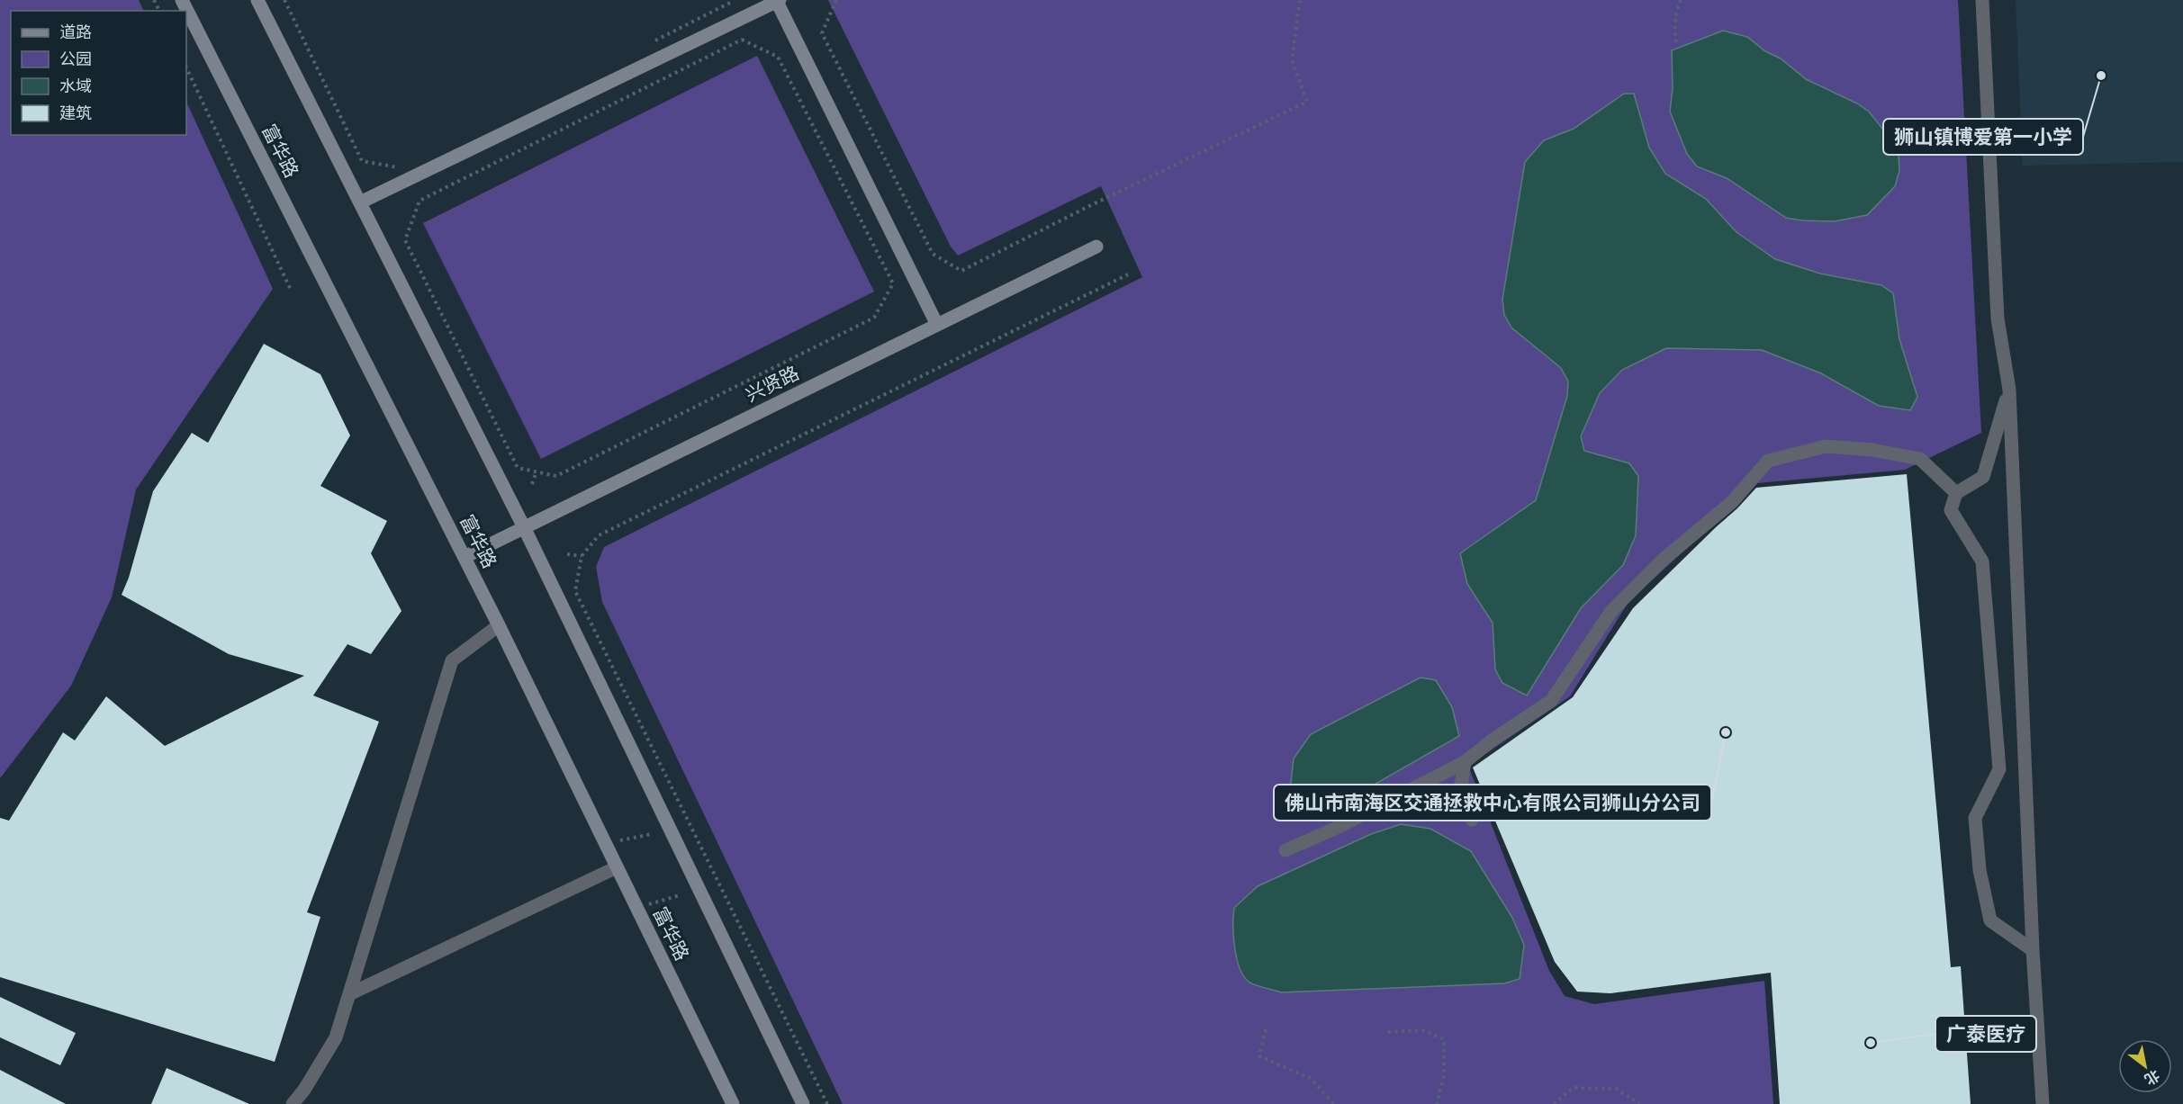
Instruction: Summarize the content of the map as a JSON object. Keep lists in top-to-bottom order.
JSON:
{
  "streets": {
    "street": ["富华路", "兴贤路"]
  },
  "crossings": [
    ["富华路", "兴贤路"]
  ],
  "places": ["狮山镇博爱第一小学", "佛山市南海区交通拯救中心有限公司狮山分公司", "广泰医疗"],
  "legend": [
    "道路",
    "公园",
    "水域",
    "建筑"
  ],
  "north": "bottom right"
}
